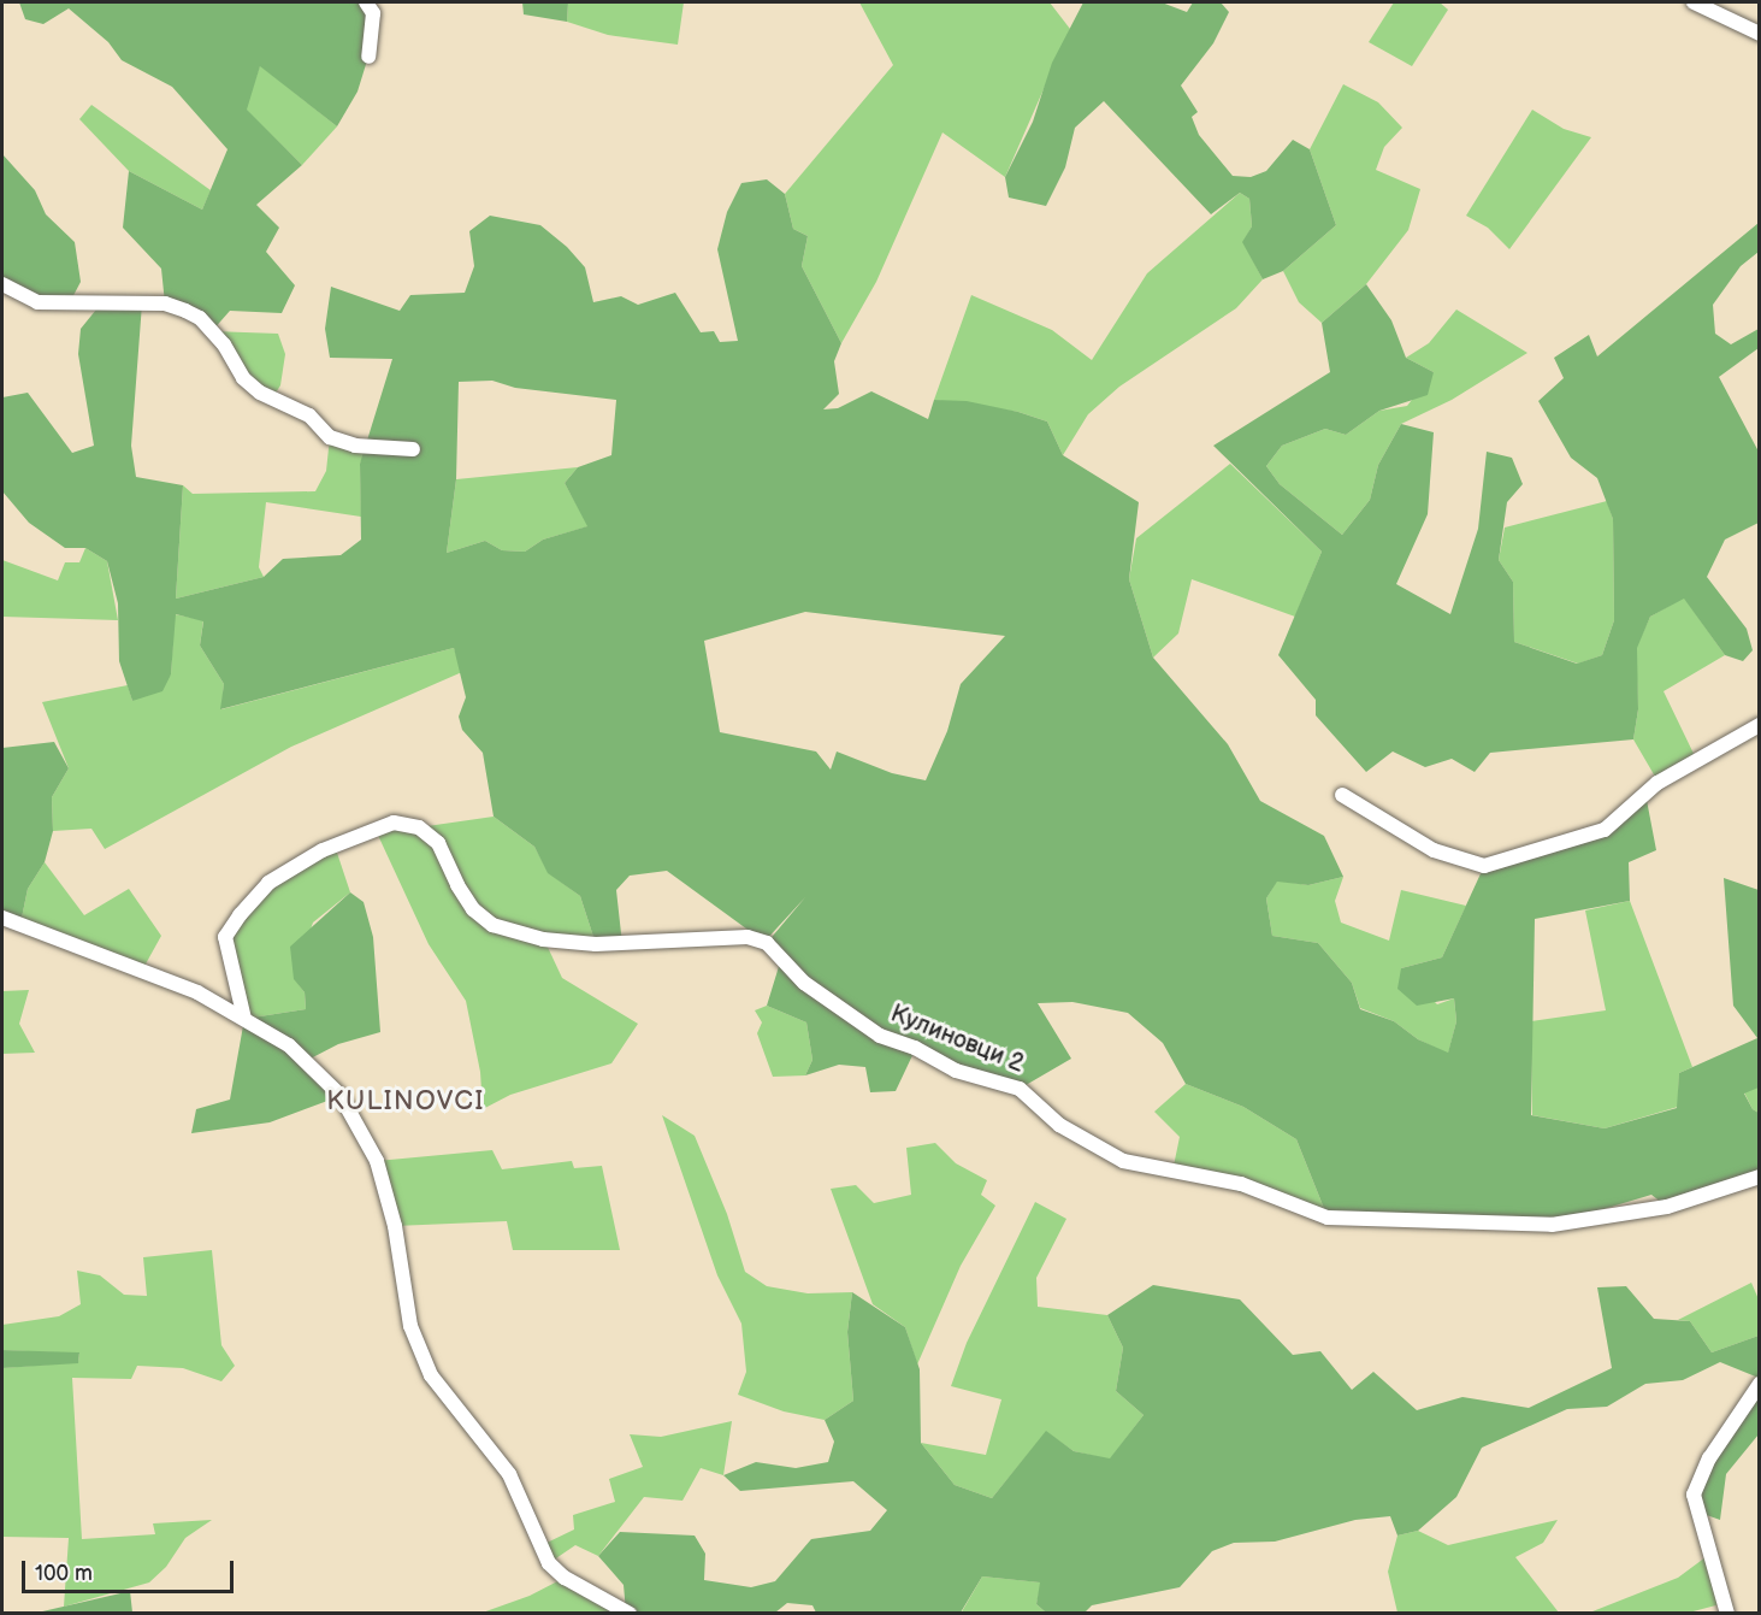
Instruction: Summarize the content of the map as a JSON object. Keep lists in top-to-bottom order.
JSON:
{
  "streets": {
    "street": ["Кулиновци 2"]
  },
  "districts": ["KULINOVCI"],
  "scale_bar": "100 m"
}
